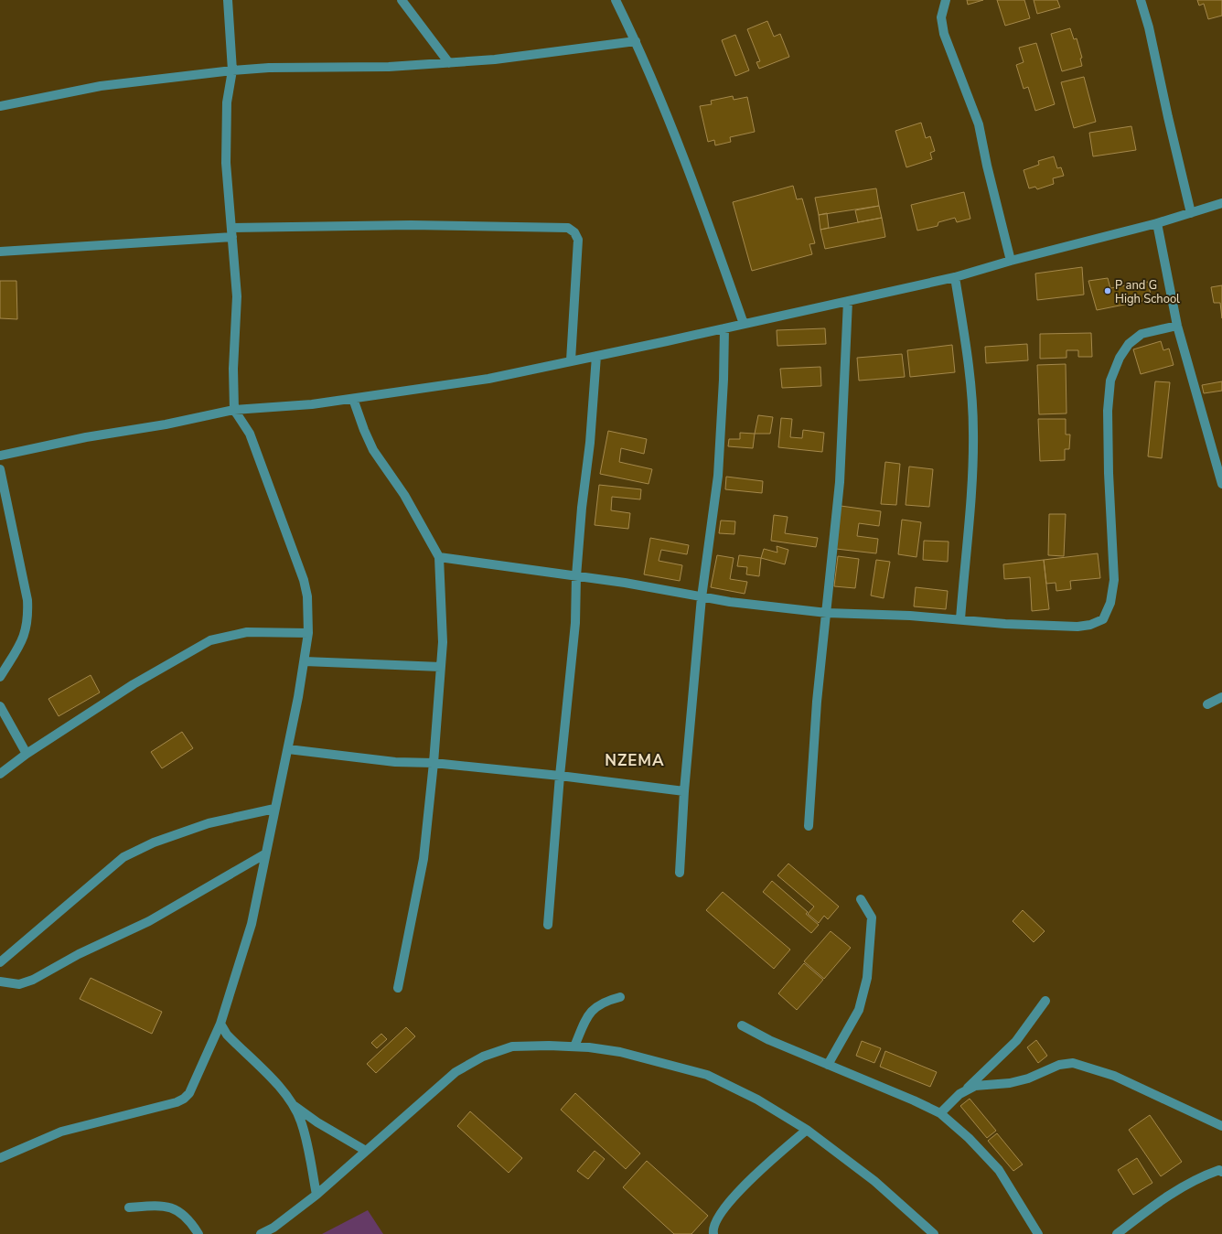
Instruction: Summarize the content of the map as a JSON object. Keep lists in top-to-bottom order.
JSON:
{
  "districts": ["NZEMA"],
  "places": ["P and G High School"]
}
